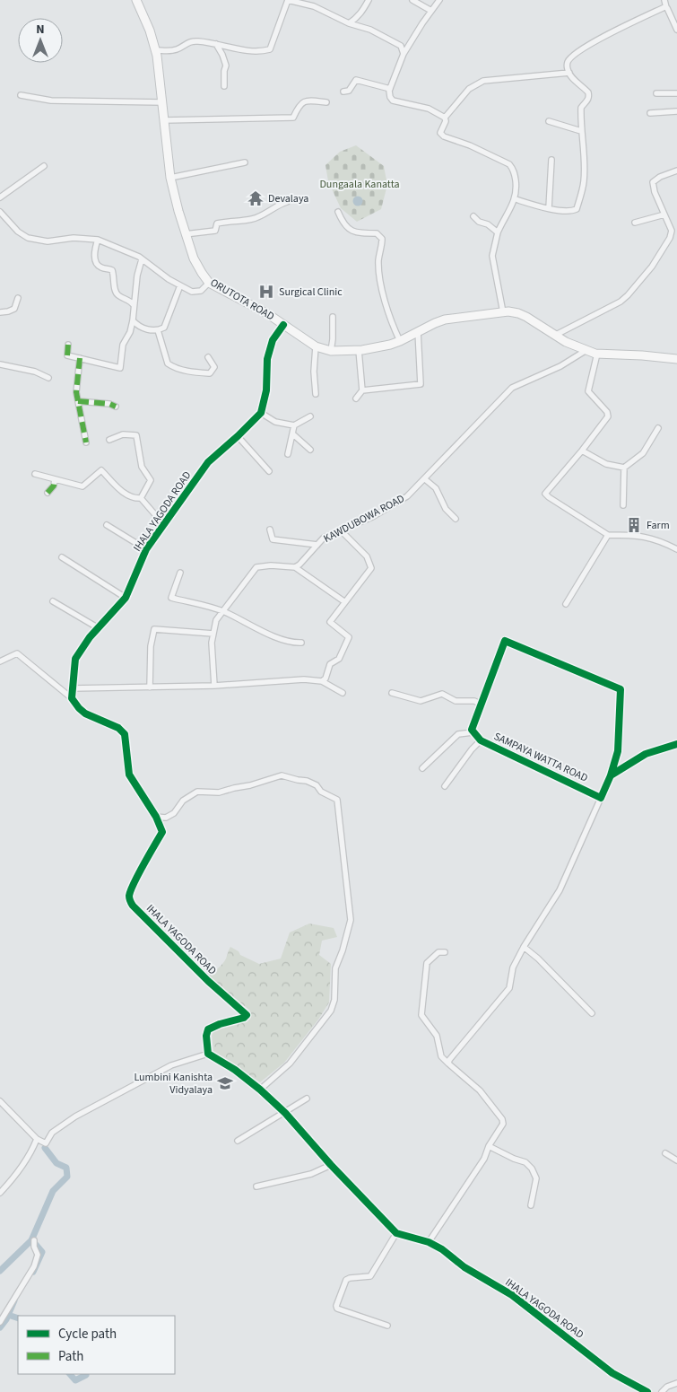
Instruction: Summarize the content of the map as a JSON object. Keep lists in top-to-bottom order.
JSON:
{
  "streets": {
    "main road": ["ORUTOTA ROAD"],
    "street": ["IHALA YAGODA ROAD", "KAWDUBOWA ROAD", "SAMPAYA WATTA ROAD"]
  },
  "crossings": [
    ["ORUTOTA ROAD", "KAWDUBOWA ROAD"]
  ],
  "parks": ["Dungaala Kanatta"],
  "places": {
    "temple": ["Devalaya"],
    "hospital": ["Surgical Clinic"],
    "building": ["Farm"],
    "school or university": ["Lumbini Kanishta Vidyalaya"]
  },
  "legend": ["Cycle path", "Path"],
  "north": "top"
}
